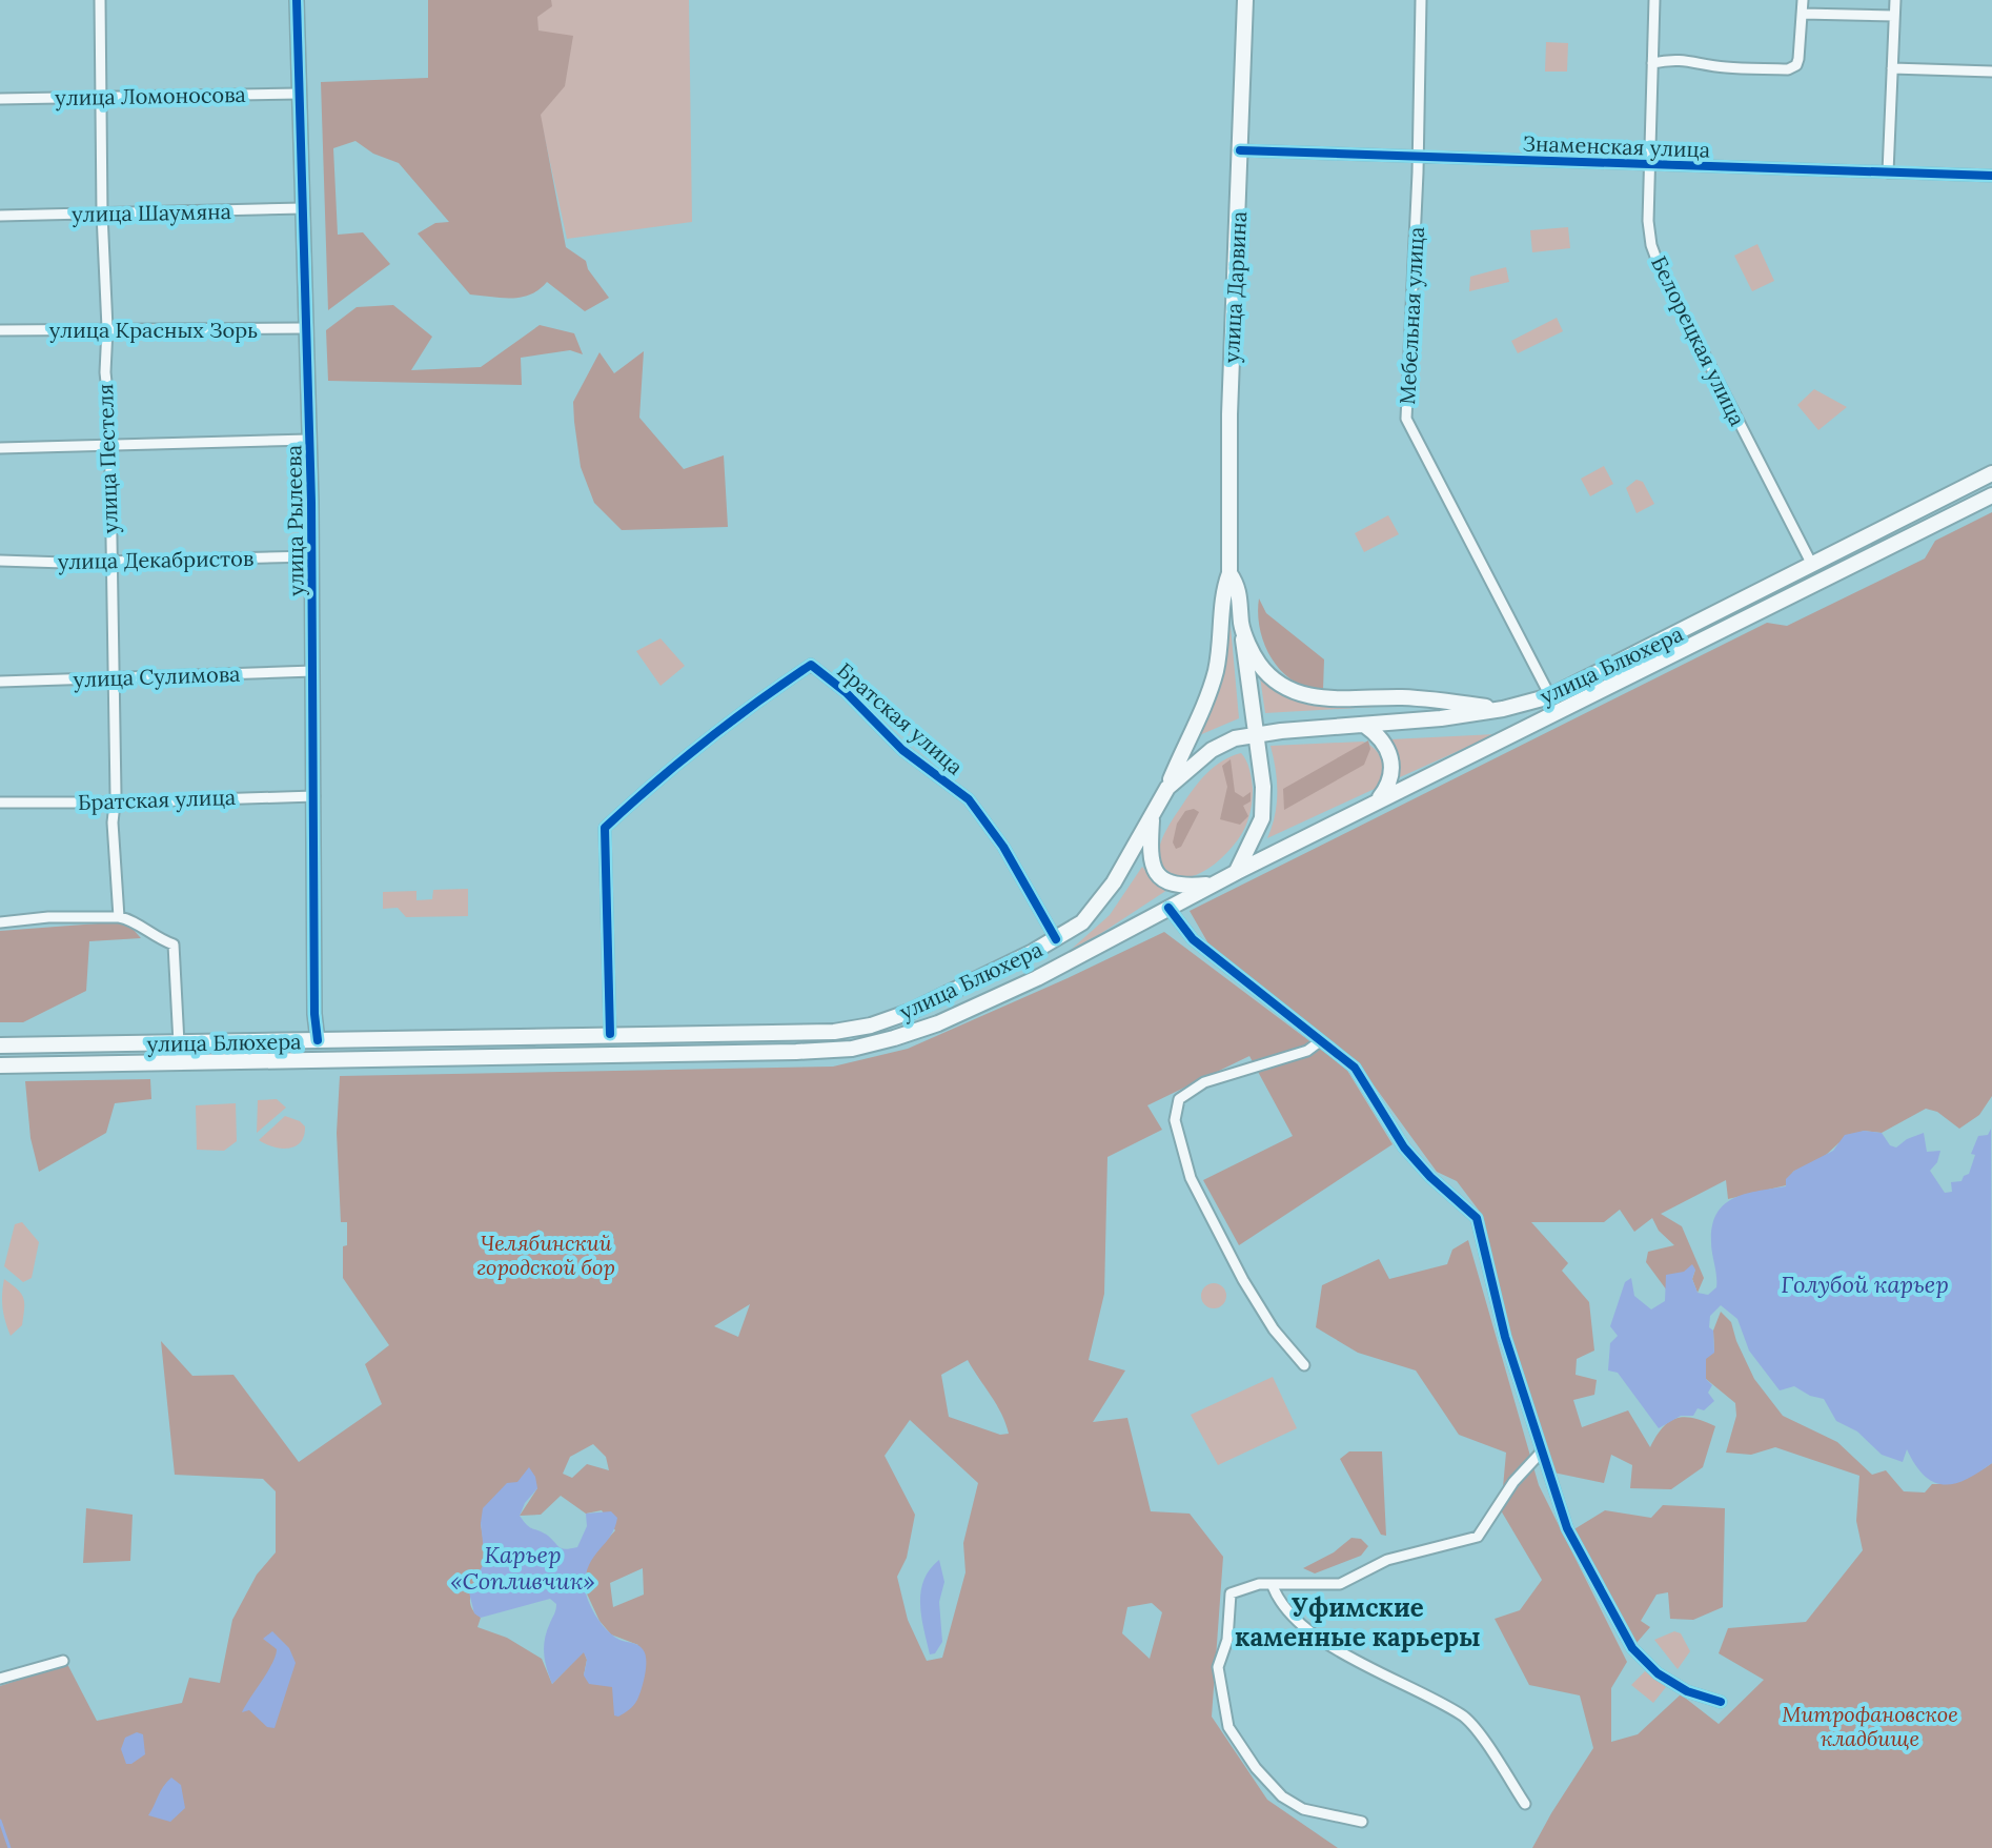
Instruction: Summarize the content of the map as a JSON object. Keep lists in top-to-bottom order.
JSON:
{
  "streets": {
    "main road": ["улица Дарвина", "улица Блюхера"],
    "street": [
      "улица Ломоносова",
      "Знаменская улица",
      "улица Шаумяна",
      "Мебельная улица",
      "улица Красных Зорь",
      "Белорецкая улица",
      "улица Пестеля",
      "улица Рылеева",
      "улица Декабристов",
      "улица Сулимова",
      "Братская улица"
    ]
  },
  "crossings": [
    ["улица Ломоносова", "улица Пестеля"],
    ["улица Ломоносова", "улица Рылеева"],
    ["Знаменская улица", "улица Дарвина"],
    ["Знаменская улица", "Мебельная улица"],
    ["Знаменская улица", "Белорецкая улица"],
    ["улица Шаумяна", "улица Пестеля"],
    ["улица Шаумяна", "улица Рылеева"],
    ["улица Дарвина", "улица Блюхера"],
    ["Мебельная улица", "улица Блюхера"],
    ["улица Красных Зорь", "улица Пестеля"],
    ["улица Красных Зорь", "улица Рылеева"],
    ["Белорецкая улица", "улица Блюхера"],
    ["улица Пестеля", "улица Декабристов"],
    ["улица Пестеля", "улица Сулимова"],
    ["улица Пестеля", "Братская улица"],
    ["улица Рылеева", "улица Декабристов"],
    ["улица Рылеева", "улица Блюхера"],
    ["улица Рылеева", "улица Сулимова"],
    ["улица Рылеева", "Братская улица"],
    ["улица Блюхера", "Братская улица"]
  ],
  "districts": ["Уфимские каменные карьеры"],
  "water": ["Голубой карьер", "Карьер «Сопливчик»"],
  "parks": ["Челябинский городской бор", "Митрофановское кладбище"]
}
